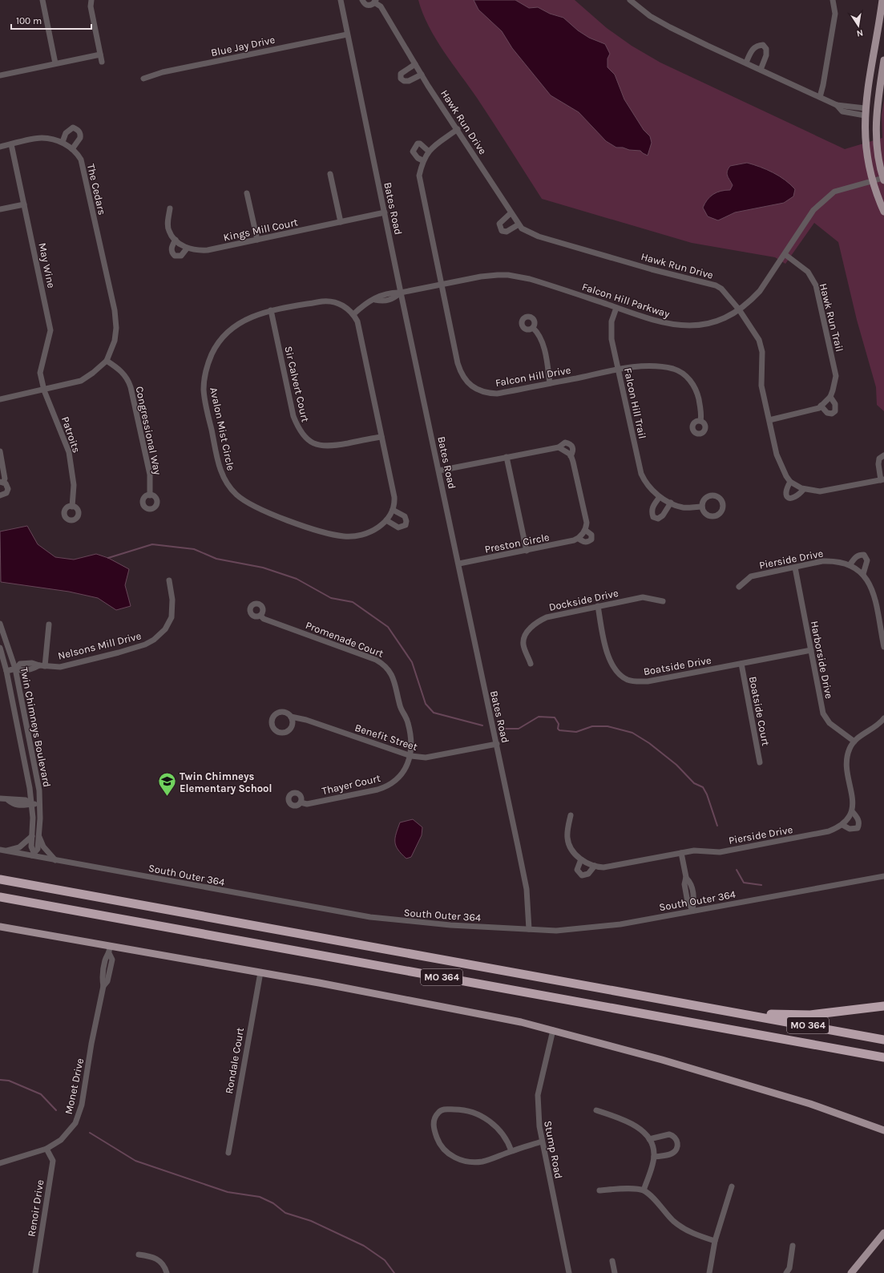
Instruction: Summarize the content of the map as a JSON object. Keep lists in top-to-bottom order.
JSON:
{
  "streets": {
    "highway": ["MO 364"],
    "street": [
      "Blue Jay Drive",
      "Hawk Run Drive",
      "The Cedars",
      "Bates Road",
      "Kings Mill Court",
      "May Wine",
      "Falcon Hill Parkway",
      "Hawk Run Trail",
      "Falcon Hill Drive",
      "Sir Calvert Court",
      "Falcon Hill Trail",
      "Avalon Mist Circle",
      "Congressional Way",
      "Patroits",
      "Preston Circle",
      "Pierside Drive",
      "Dockside Drive",
      "Promenade Court",
      "Nelsons Mill Drive",
      "Harborside Drive",
      "Boatside Drive",
      "Boatside Court",
      "Twin Chimneys Boulevard",
      "Benefit Street",
      "Thayer Court",
      "South Outer 364",
      "Rondale Court",
      "Monet Drive",
      "Stump Road",
      "Renoir Drive"
    ]
  },
  "crossings": [
    ["Blue Jay Drive", "Bates Road"],
    ["Hawk Run Drive", "Falcon Hill Parkway"],
    ["Hawk Run Drive", "Falcon Hill Drive"],
    ["The Cedars", "May Wine"],
    ["The Cedars", "Congressional Way"],
    ["Bates Road", "Kings Mill Court"],
    ["Bates Road", "Falcon Hill Parkway"],
    ["Bates Road", "Preston Circle"],
    ["Bates Road", "Benefit Street"],
    ["Bates Road", "South Outer 364"],
    ["May Wine", "Patroits"],
    ["Falcon Hill Parkway", "Hawk Run Trail"],
    ["Falcon Hill Parkway", "Falcon Hill Drive"],
    ["Falcon Hill Parkway", "Falcon Hill Trail"],
    ["Falcon Hill Parkway", "Avalon Mist Circle"],
    ["Falcon Hill Drive", "Falcon Hill Trail"],
    ["Sir Calvert Court", "Avalon Mist Circle"],
    ["Pierside Drive", "Harborside Drive"],
    ["Dockside Drive", "Boatside Drive"],
    ["Promenade Court", "Benefit Street"],
    ["Promenade Court", "Thayer Court"],
    ["Nelsons Mill Drive", "Twin Chimneys Boulevard"],
    ["Harborside Drive", "Boatside Drive"],
    ["Boatside Drive", "Boatside Court"],
    ["Twin Chimneys Boulevard", "South Outer 364"],
    ["Benefit Street", "Thayer Court"],
    ["Monet Drive", "Renoir Drive"]
  ],
  "places": {
    "school or university": ["Twin Chimneys Elementary School"]
  },
  "scale_bar": "100 m",
  "north": "bottom"
}
